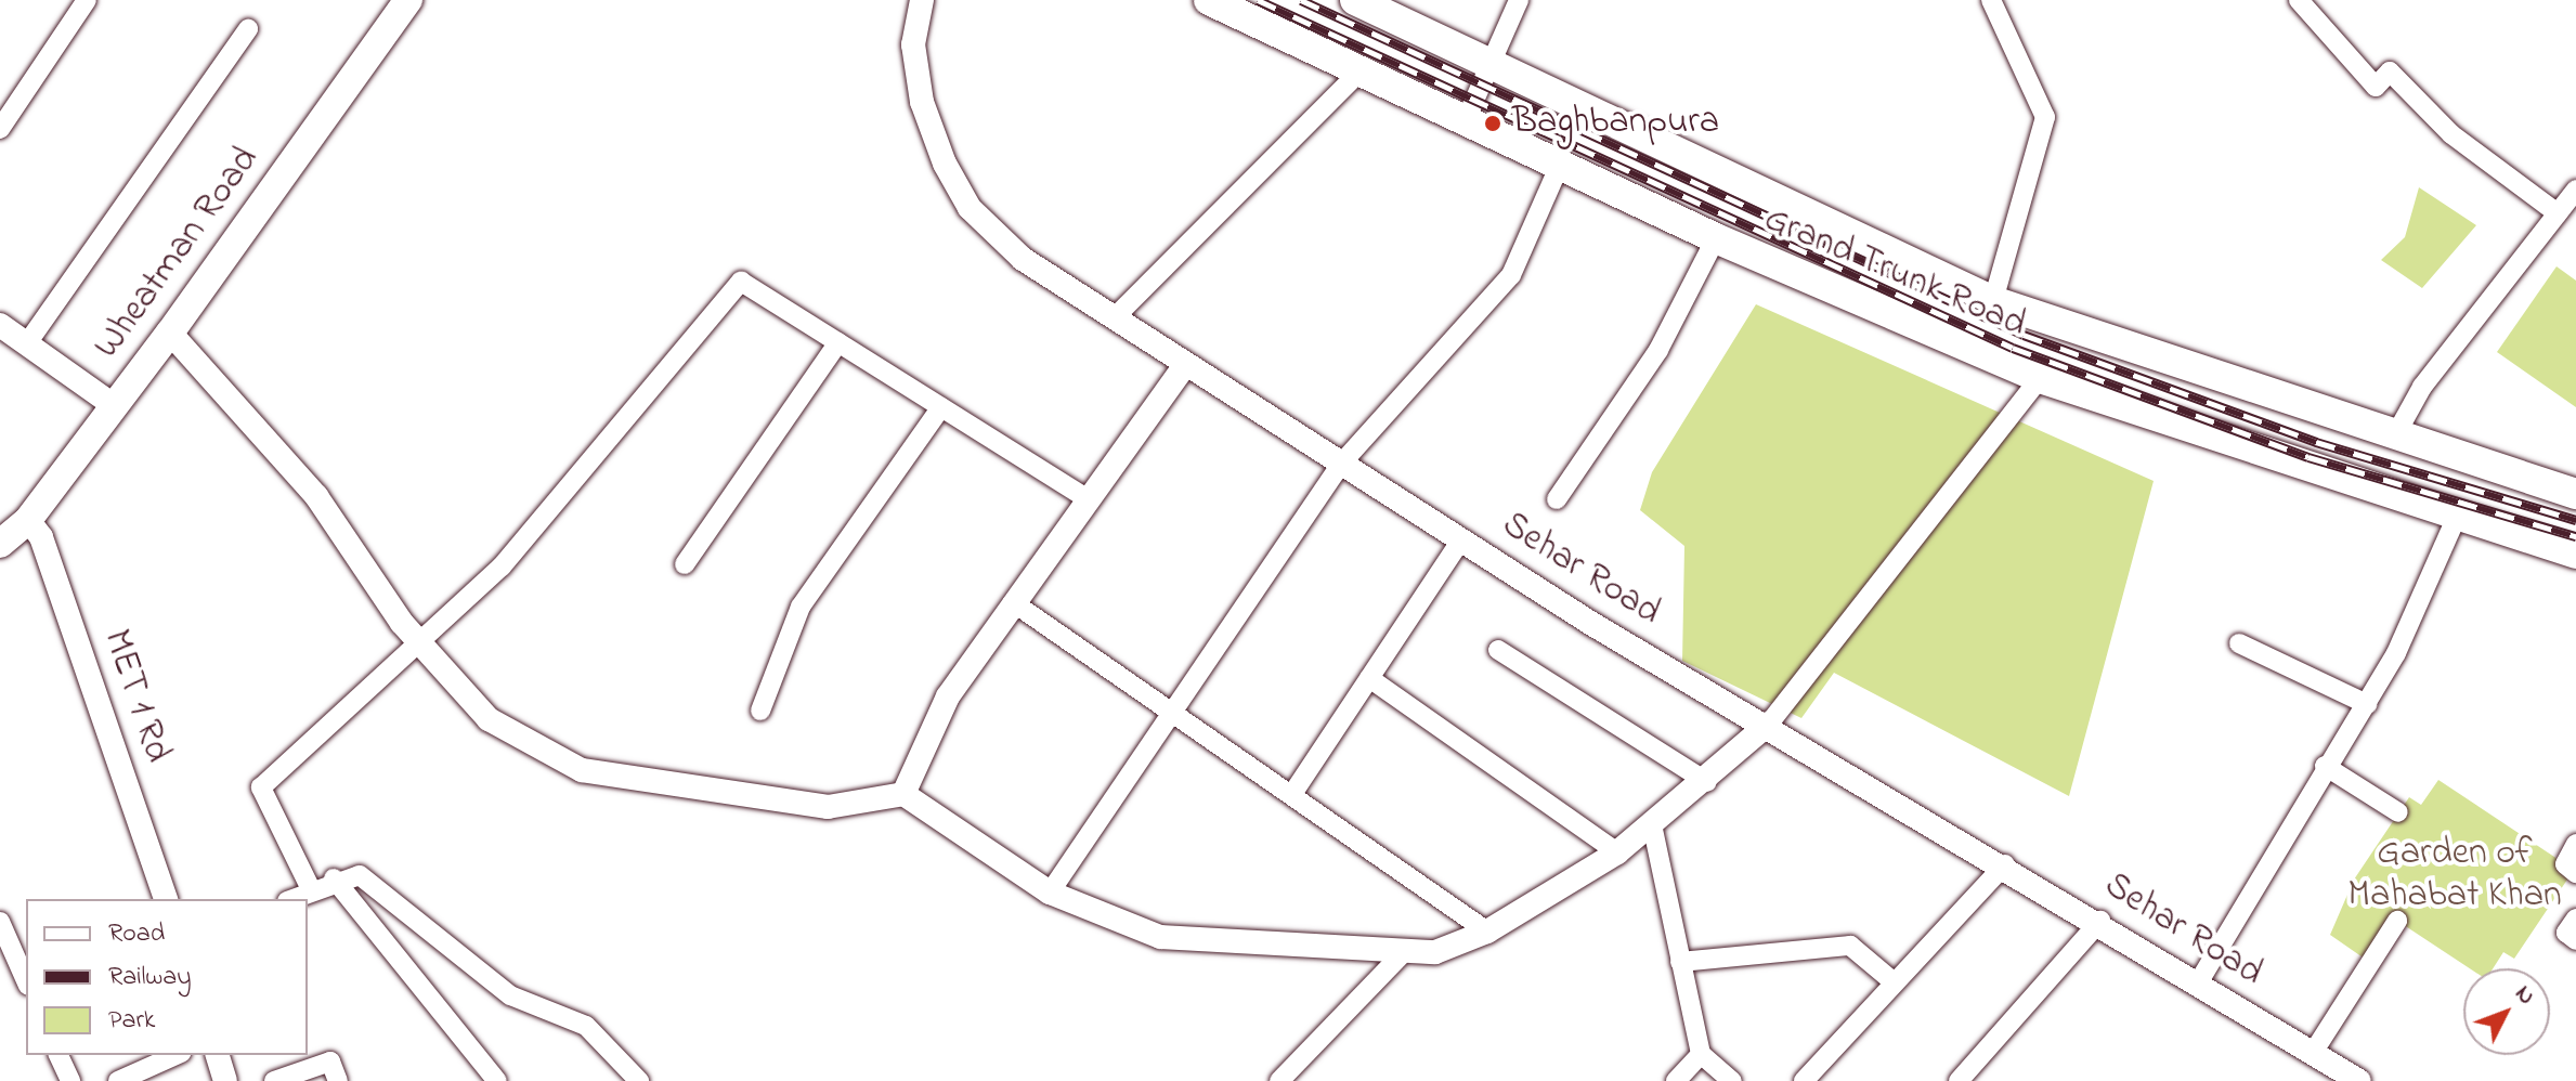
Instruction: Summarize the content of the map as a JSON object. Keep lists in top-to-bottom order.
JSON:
{
  "streets": {
    "main road": ["Wheatman Road", "Grand Trunk Road"],
    "street": ["Sehar Road", "MET 1 Rd"]
  },
  "crossings": [
    ["Wheatman Road", "MET 1 Rd"]
  ],
  "parks": ["Garden of Mahabat Khan"],
  "places": ["Baghbanpura"],
  "legend": ["Road", "Railway", "Park"],
  "north": "top right"
}
